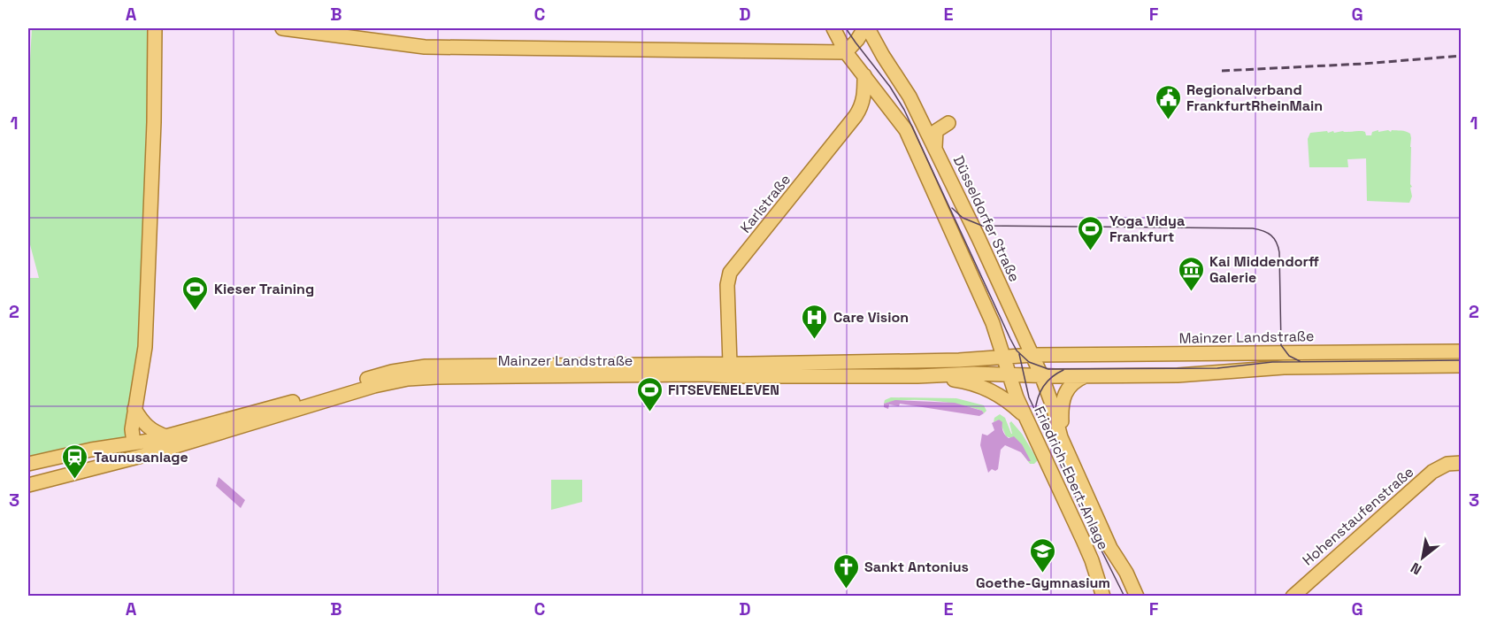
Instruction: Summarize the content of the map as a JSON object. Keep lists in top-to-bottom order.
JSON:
{
  "streets": {
    "main road": [
      "Karlstraße",
      "Düsseldorfer Straße",
      "Mainzer Landstraße",
      "Friedrich-Ebert-Anlage",
      "Hohenstaufenstraße"
    ]
  },
  "crossings": [
    ["Karlstraße", "Mainzer Landstraße"],
    ["Düsseldorfer Straße", "Mainzer Landstraße"],
    ["Düsseldorfer Straße", "Friedrich-Ebert-Anlage"],
    ["Mainzer Landstraße", "Friedrich-Ebert-Anlage"]
  ],
  "places": {
    "public building": ["Regionalverband FrankfurtRheinMain"],
    "sports": ["Yoga Vidya Frankfurt", "Kieser Training", "FITSEVENELEVEN"],
    "museum": ["Kai Middendorff Galerie"],
    "hospital": ["Care Vision"],
    "station": ["Taunusanlage"],
    "school or university": ["Goethe-Gymnasium"],
    "church": ["Sankt Antonius"]
  },
  "north": "bottom left",
  "grid": {
    "columns": [
      "A",
      "B",
      "C",
      "D",
      "E",
      "F",
      "G"
    ],
    "rows": ["1", "2", "3"]
  }
}
